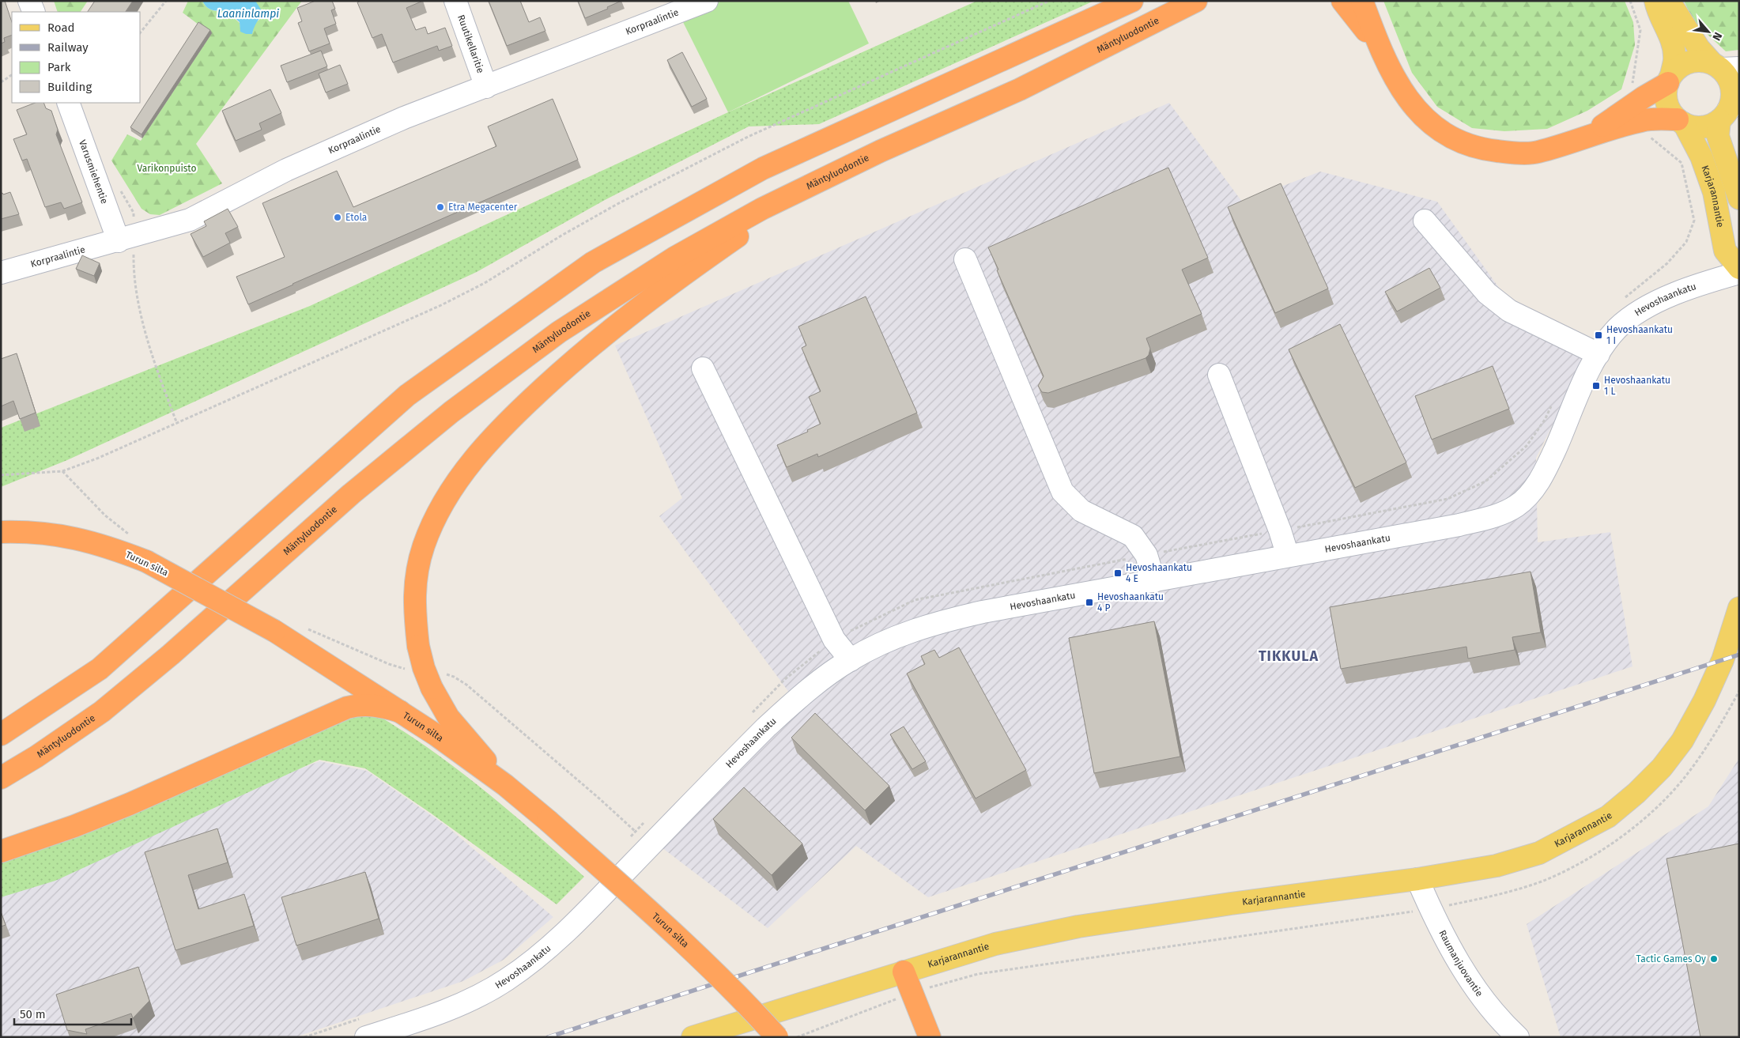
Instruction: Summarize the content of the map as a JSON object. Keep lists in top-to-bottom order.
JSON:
{
  "streets": {
    "highway": ["Mäntyluodontie", "Turun silta"],
    "main road": ["Karjarannantie"],
    "street": [
      "Korpraalintie",
      "Ruutikellaritie",
      "Varusmiehentie",
      "Hevoshaankatu",
      "Raumanjuovantie"
    ]
  },
  "crossings": [
    ["Korpraalintie", "Ruutikellaritie"],
    ["Korpraalintie", "Varusmiehentie"],
    ["Karjarannantie", "Raumanjuovantie"]
  ],
  "districts": ["TIKKULA"],
  "water": ["Laaninlampi"],
  "parks": ["Varikonpuisto"],
  "places": {
    "other": ["Etra Megacenter", "Etola", "Tactic Games Oy"],
    "transit": [
      "Hevoshaankatu 1 I",
      "Hevoshaankatu 1 L",
      "Hevoshaankatu 4 E",
      "Hevoshaankatu 4 P"
    ]
  },
  "legend": [
    "Road",
    "Railway",
    "Park",
    "Building"
  ],
  "scale_bar": "50 m",
  "north": "bottom right"
}
